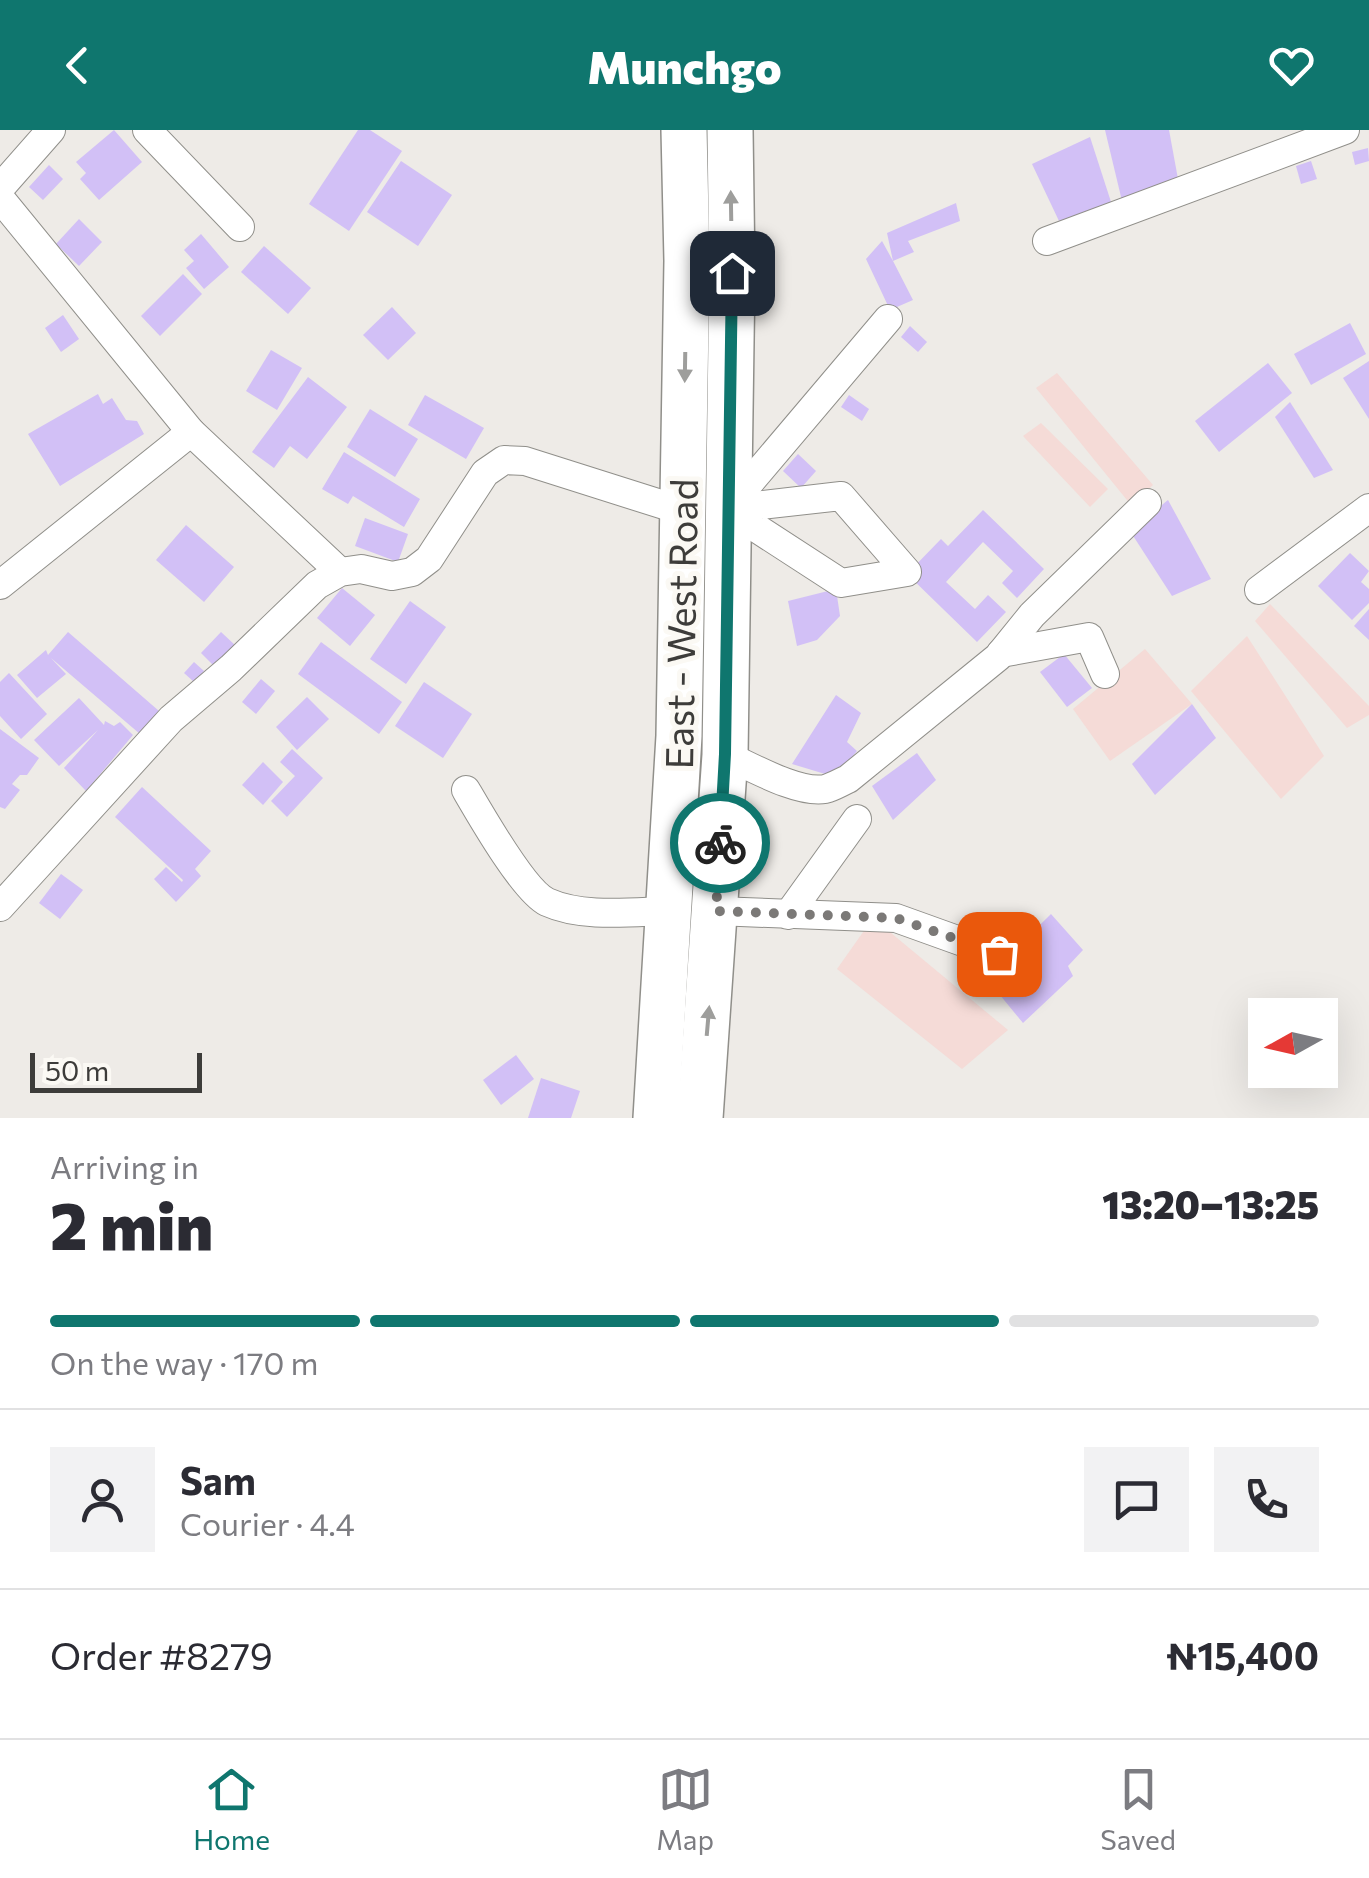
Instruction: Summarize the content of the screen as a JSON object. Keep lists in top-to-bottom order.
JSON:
{
  "streets": {
    "main road": ["East - West Road"]
  },
  "scale_bar": "50 m",
  "north": "left",
  "page": {
    "header": "Munchgo",
    "scale": "50 m",
    "heading": ["2 min", "Arriving in", "13:20–13:25"],
    "panel": [
      "Sam",
      "Courier · 4.4",
      "Order #8279",
      "₦15,400"
    ],
    "bar": "On the way · 170 m",
    "tabs": ["Home", "Map", "Saved"]
  }
}
